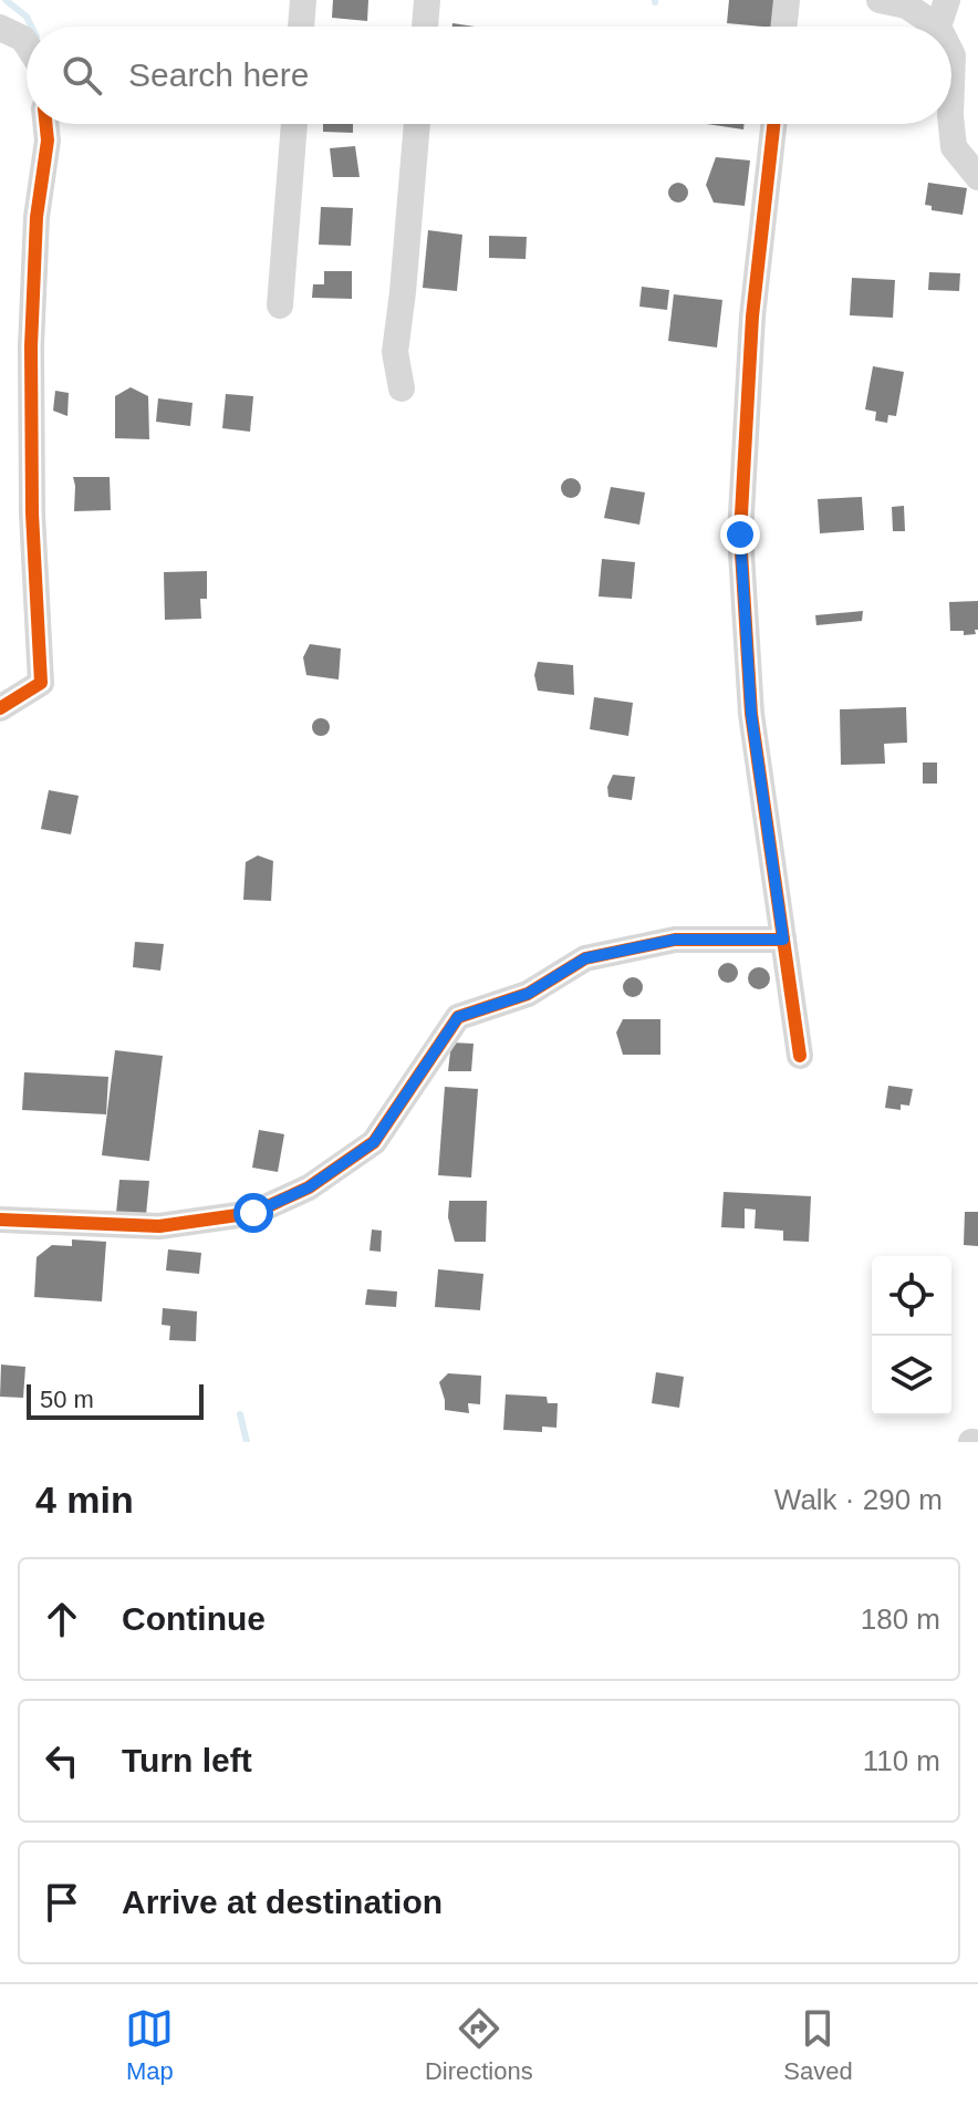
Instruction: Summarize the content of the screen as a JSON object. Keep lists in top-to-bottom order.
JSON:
{
  "scale_bar": "50 m",
  "page": {
    "search": "Search here",
    "scale": "50 m",
    "heading": ["4 min", "Walk · 290 m"],
    "list": [
      ["Continue", "180 m"],
      ["Turn left", "110 m"],
      "Arrive at destination"
    ],
    "nav": ["Map", "Directions", "Saved"]
  }
}
